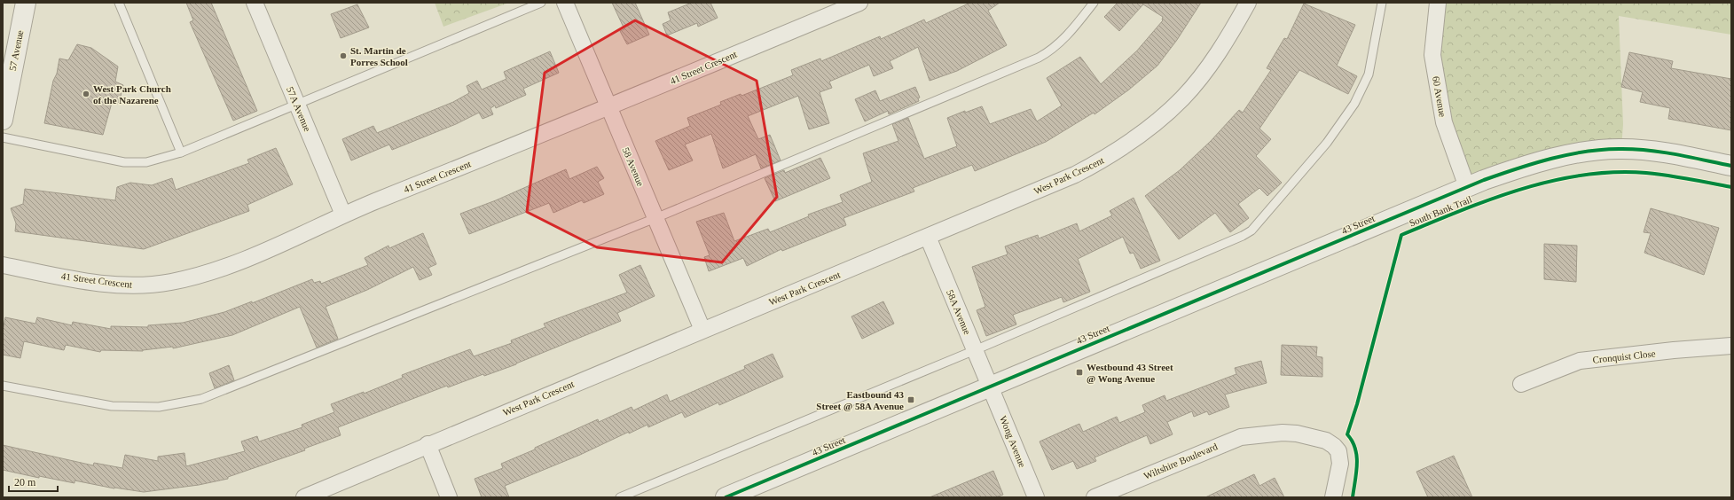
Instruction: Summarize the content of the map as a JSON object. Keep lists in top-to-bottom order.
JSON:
{
  "streets": {
    "street": [
      "57 Avenue",
      "41 Street Crescent",
      "60 Avenue",
      "57A Avenue",
      "58 Avenue",
      "West Park Crescent",
      "43 Street",
      "58A Avenue",
      "Cronquist Close",
      "Wong Avenue",
      "Wiltshire Boulevard"
    ],
    "cycle path": ["South Bank Trail"]
  },
  "crossings": [
    ["41 Street Crescent", "57A Avenue"],
    ["41 Street Crescent", "58 Avenue"],
    ["60 Avenue", "43 Street"],
    ["58 Avenue", "West Park Crescent"],
    ["West Park Crescent", "58A Avenue"],
    ["43 Street", "58A Avenue"],
    ["43 Street", "Wong Avenue"],
    ["58A Avenue", "Wong Avenue"]
  ],
  "places": {
    "other": ["St. Martin de Porres School", "West Park Church of the Nazarene"],
    "transit": ["Westbound 43 Street @ Wong Avenue", "Eastbound 43 Street @ 58A Avenue"]
  },
  "scale_bar": "20 m"
}
